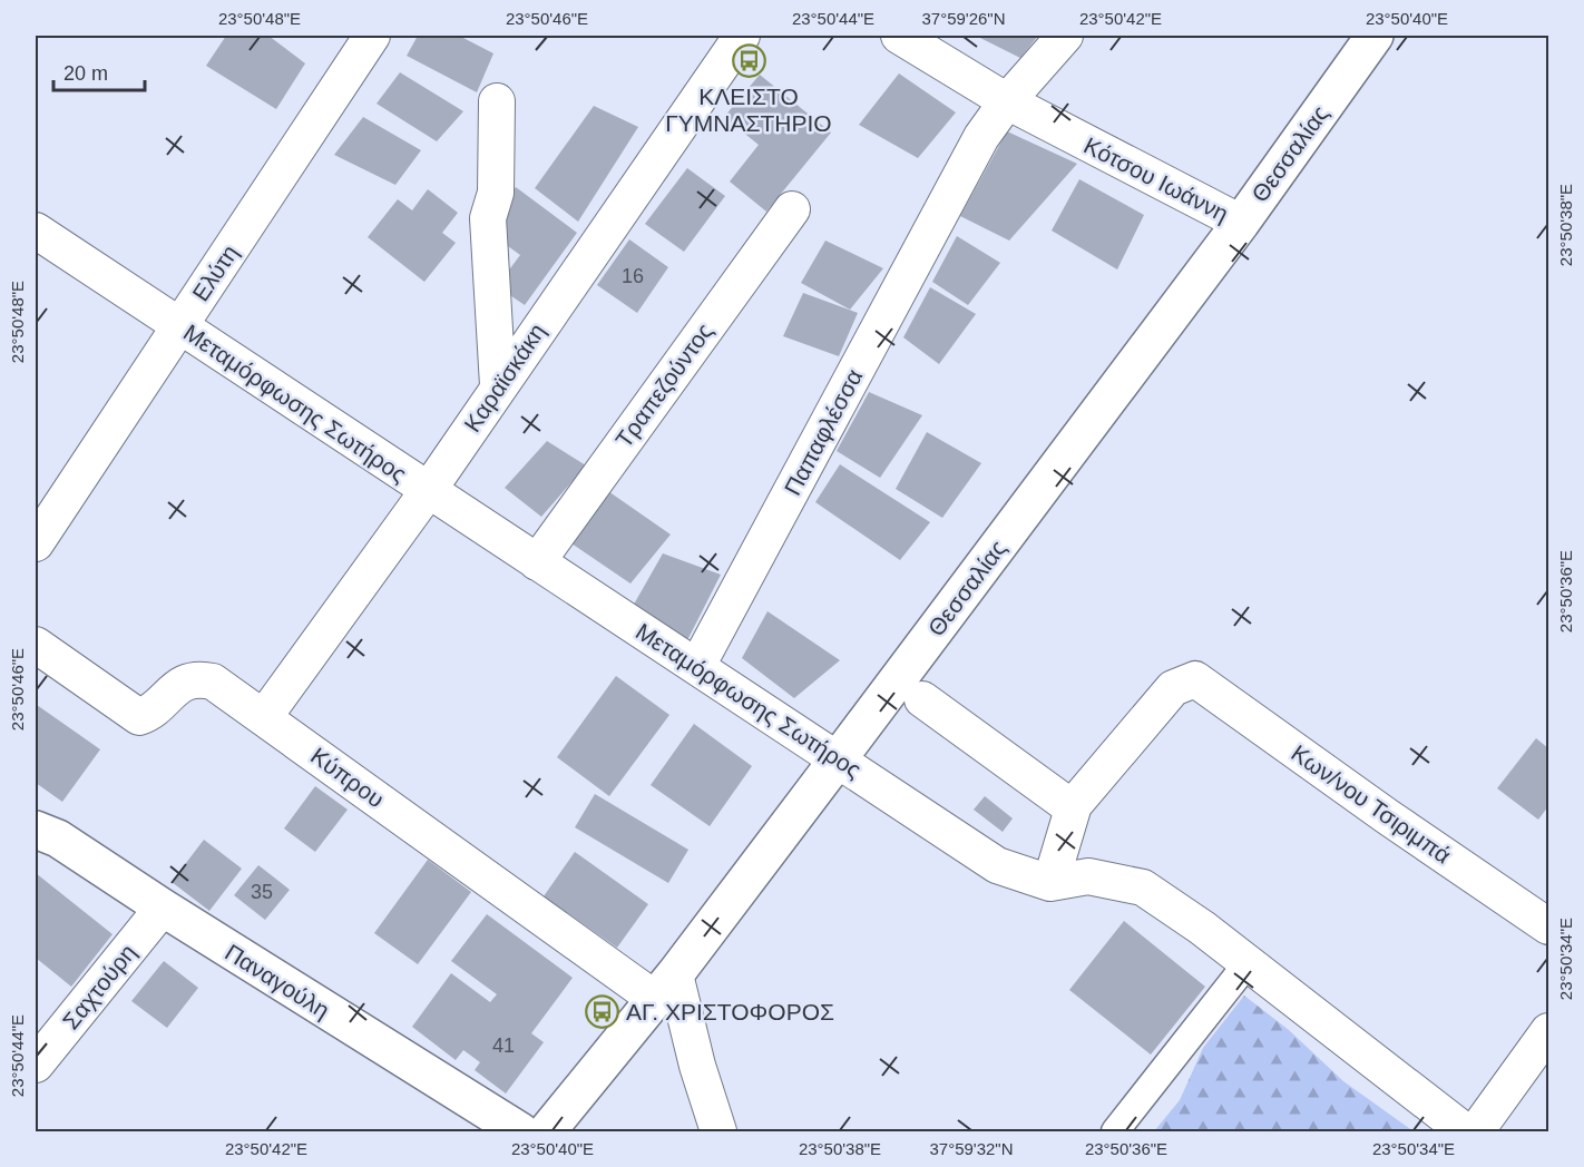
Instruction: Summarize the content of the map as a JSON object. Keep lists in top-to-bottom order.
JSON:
{
  "streets": {
    "street": [
      "Θεσσαλίας",
      "Κότσου Ιωάννη",
      "Ελύτη",
      "Καραϊσκάκη",
      "Τραπεζούντος",
      "Μεταμόρφωσης Σωτήρος",
      "Παπαφλέσσα",
      "Κύπρου",
      "Κων/νου Τσιριμπά",
      "Παναγούλη",
      "Σαχτούρη"
    ]
  },
  "crossings": [
    ["Θεσσαλίας", "Κότσου Ιωάννη"],
    ["Θεσσαλίας", "Μεταμόρφωσης Σωτήρος"],
    ["Θεσσαλίας", "Κύπρου"],
    ["Κότσου Ιωάννη", "Παπαφλέσσα"],
    ["Ελύτη", "Μεταμόρφωσης Σωτήρος"],
    ["Καραϊσκάκη", "Μεταμόρφωσης Σωτήρος"],
    ["Καραϊσκάκη", "Κύπρου"],
    ["Τραπεζούντος", "Μεταμόρφωσης Σωτήρος"],
    ["Μεταμόρφωσης Σωτήρος", "Παπαφλέσσα"],
    ["Παναγούλη", "Σαχτούρη"]
  ],
  "places": {
    "bus stop": ["ΚΛΕΙΣΤΟ ΓΥΜΝΑΣΤΗΡΙΟ", "ΑΓ. ΧΡΙΣΤΟΦΟΡΟΣ"]
  },
  "house_numbers": ["16", "35", "41"],
  "scale_bar": "20 m",
  "coordinates": [
    "23°50'48\"E",
    "23°50'46\"E",
    "23°50'44\"E",
    "37°59'26\"N",
    "23°50'42\"E",
    "23°50'40\"E",
    "23°50'38\"E",
    "23°50'36\"E",
    "23°50'34\"E",
    "37°59'32\"N"
  ]
}
